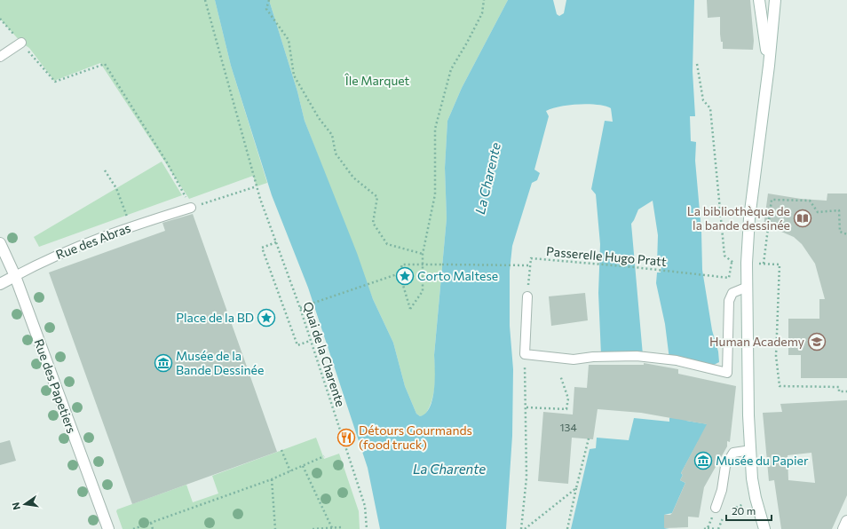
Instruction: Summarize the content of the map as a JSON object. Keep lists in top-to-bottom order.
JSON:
{
  "streets": {
    "main road": ["Rue des Abras", "Rue des Papetiers"],
    "path": ["Passerelle Hugo Pratt", "Quai de la Charente"]
  },
  "crossings": [
    ["Rue des Abras", "Rue des Papetiers"],
    ["Passerelle Hugo Pratt", "Quai de la Charente"]
  ],
  "water": ["La Charente"],
  "parks": ["Île Marquet"],
  "places": {
    "library": ["La bibliothèque de la bande dessinée"],
    "place": ["Corto Maltese", "Place de la BD"],
    "school or university": ["Human Academy"],
    "museum": ["Musée de la Bande Dessinée", "Musée du Papier"],
    "restaurant": ["Détours Gourmands (food truck)"]
  },
  "house_numbers": ["134"],
  "scale_bar": "20 m",
  "north": "left"
}
